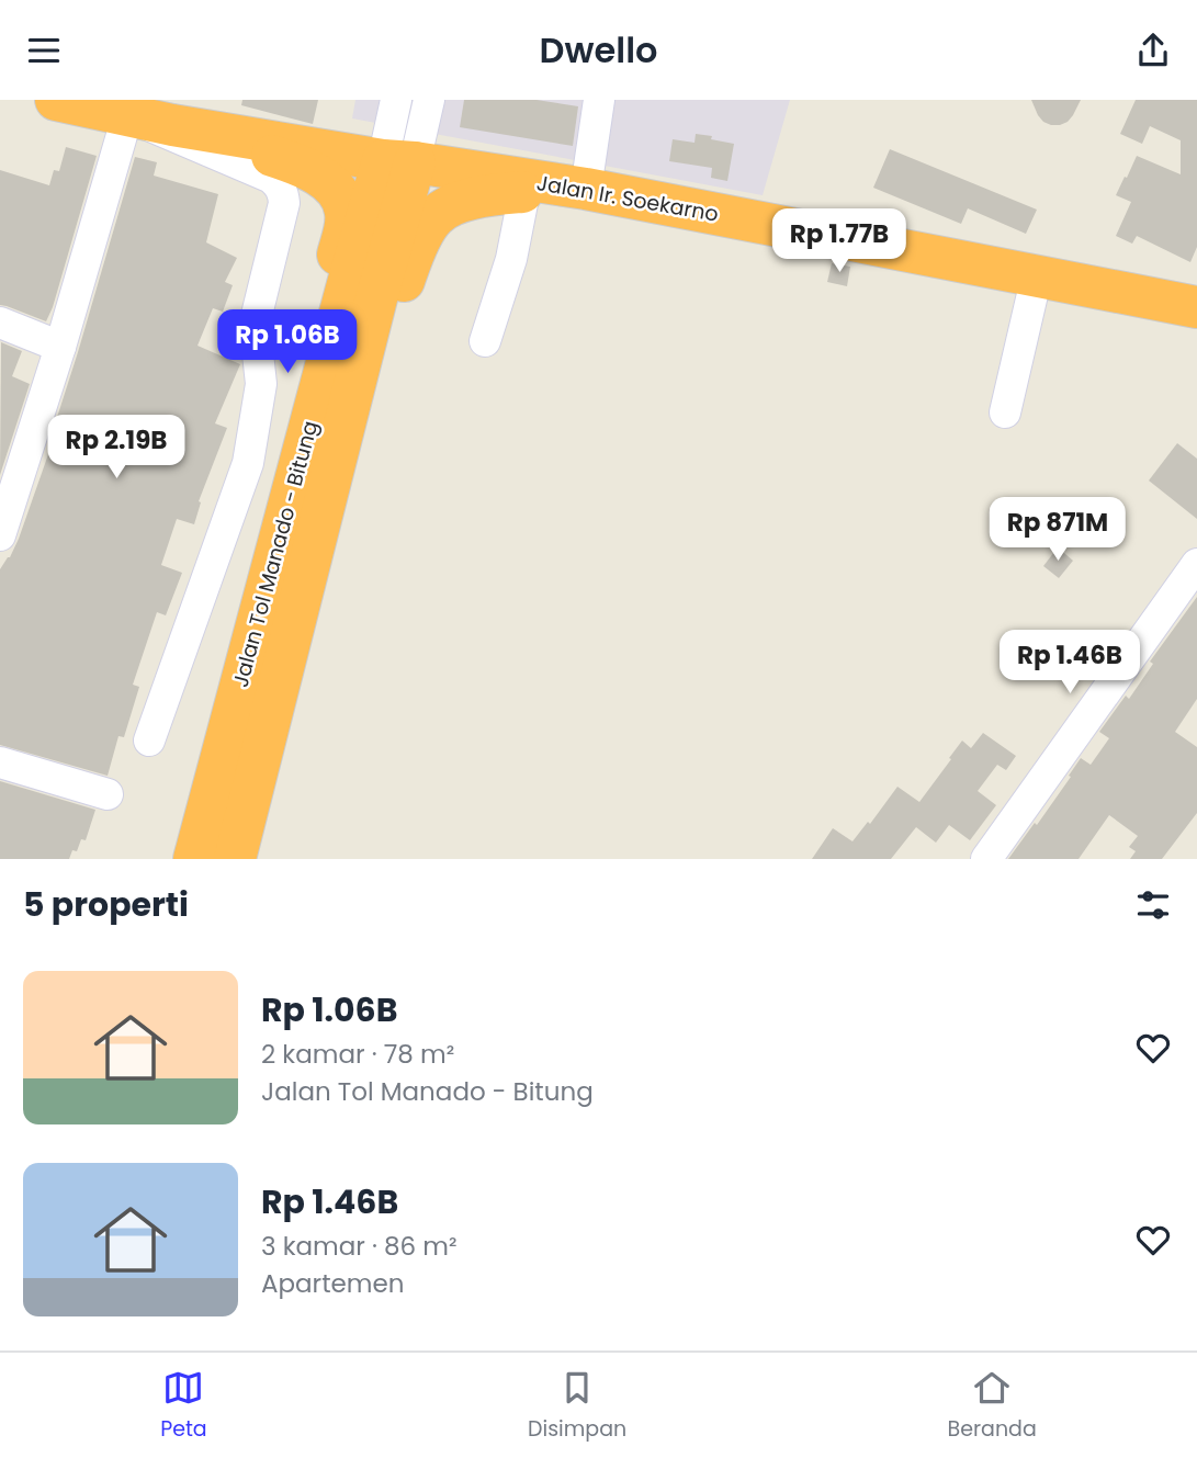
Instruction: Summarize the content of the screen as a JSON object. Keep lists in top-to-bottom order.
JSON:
{
  "streets": {
    "highway": ["Jalan Ir. Soekarno", "Jalan Tol Manado - Bitung"]
  },
  "crossings": [
    ["Jalan Ir. Soekarno", "Jalan Tol Manado - Bitung"]
  ],
  "page": {
    "header": "Dwello",
    "price": [
      "Rp 1.77B",
      "Rp 1.06B",
      "Rp 2.19B",
      "Rp 871M",
      "Rp 1.46B"
    ],
    "heading": "5 properti",
    "list": [
      {
        "name": "Rp 1.06B",
        "note": "2 kamar · 78 m² · Jalan Tol Manado - Bitung"
      },
      {
        "name": "Rp 1.46B",
        "note": "3 kamar · 86 m² · Apartemen"
      }
    ],
    "tabs": ["Peta", "Disimpan", "Beranda"]
  }
}
